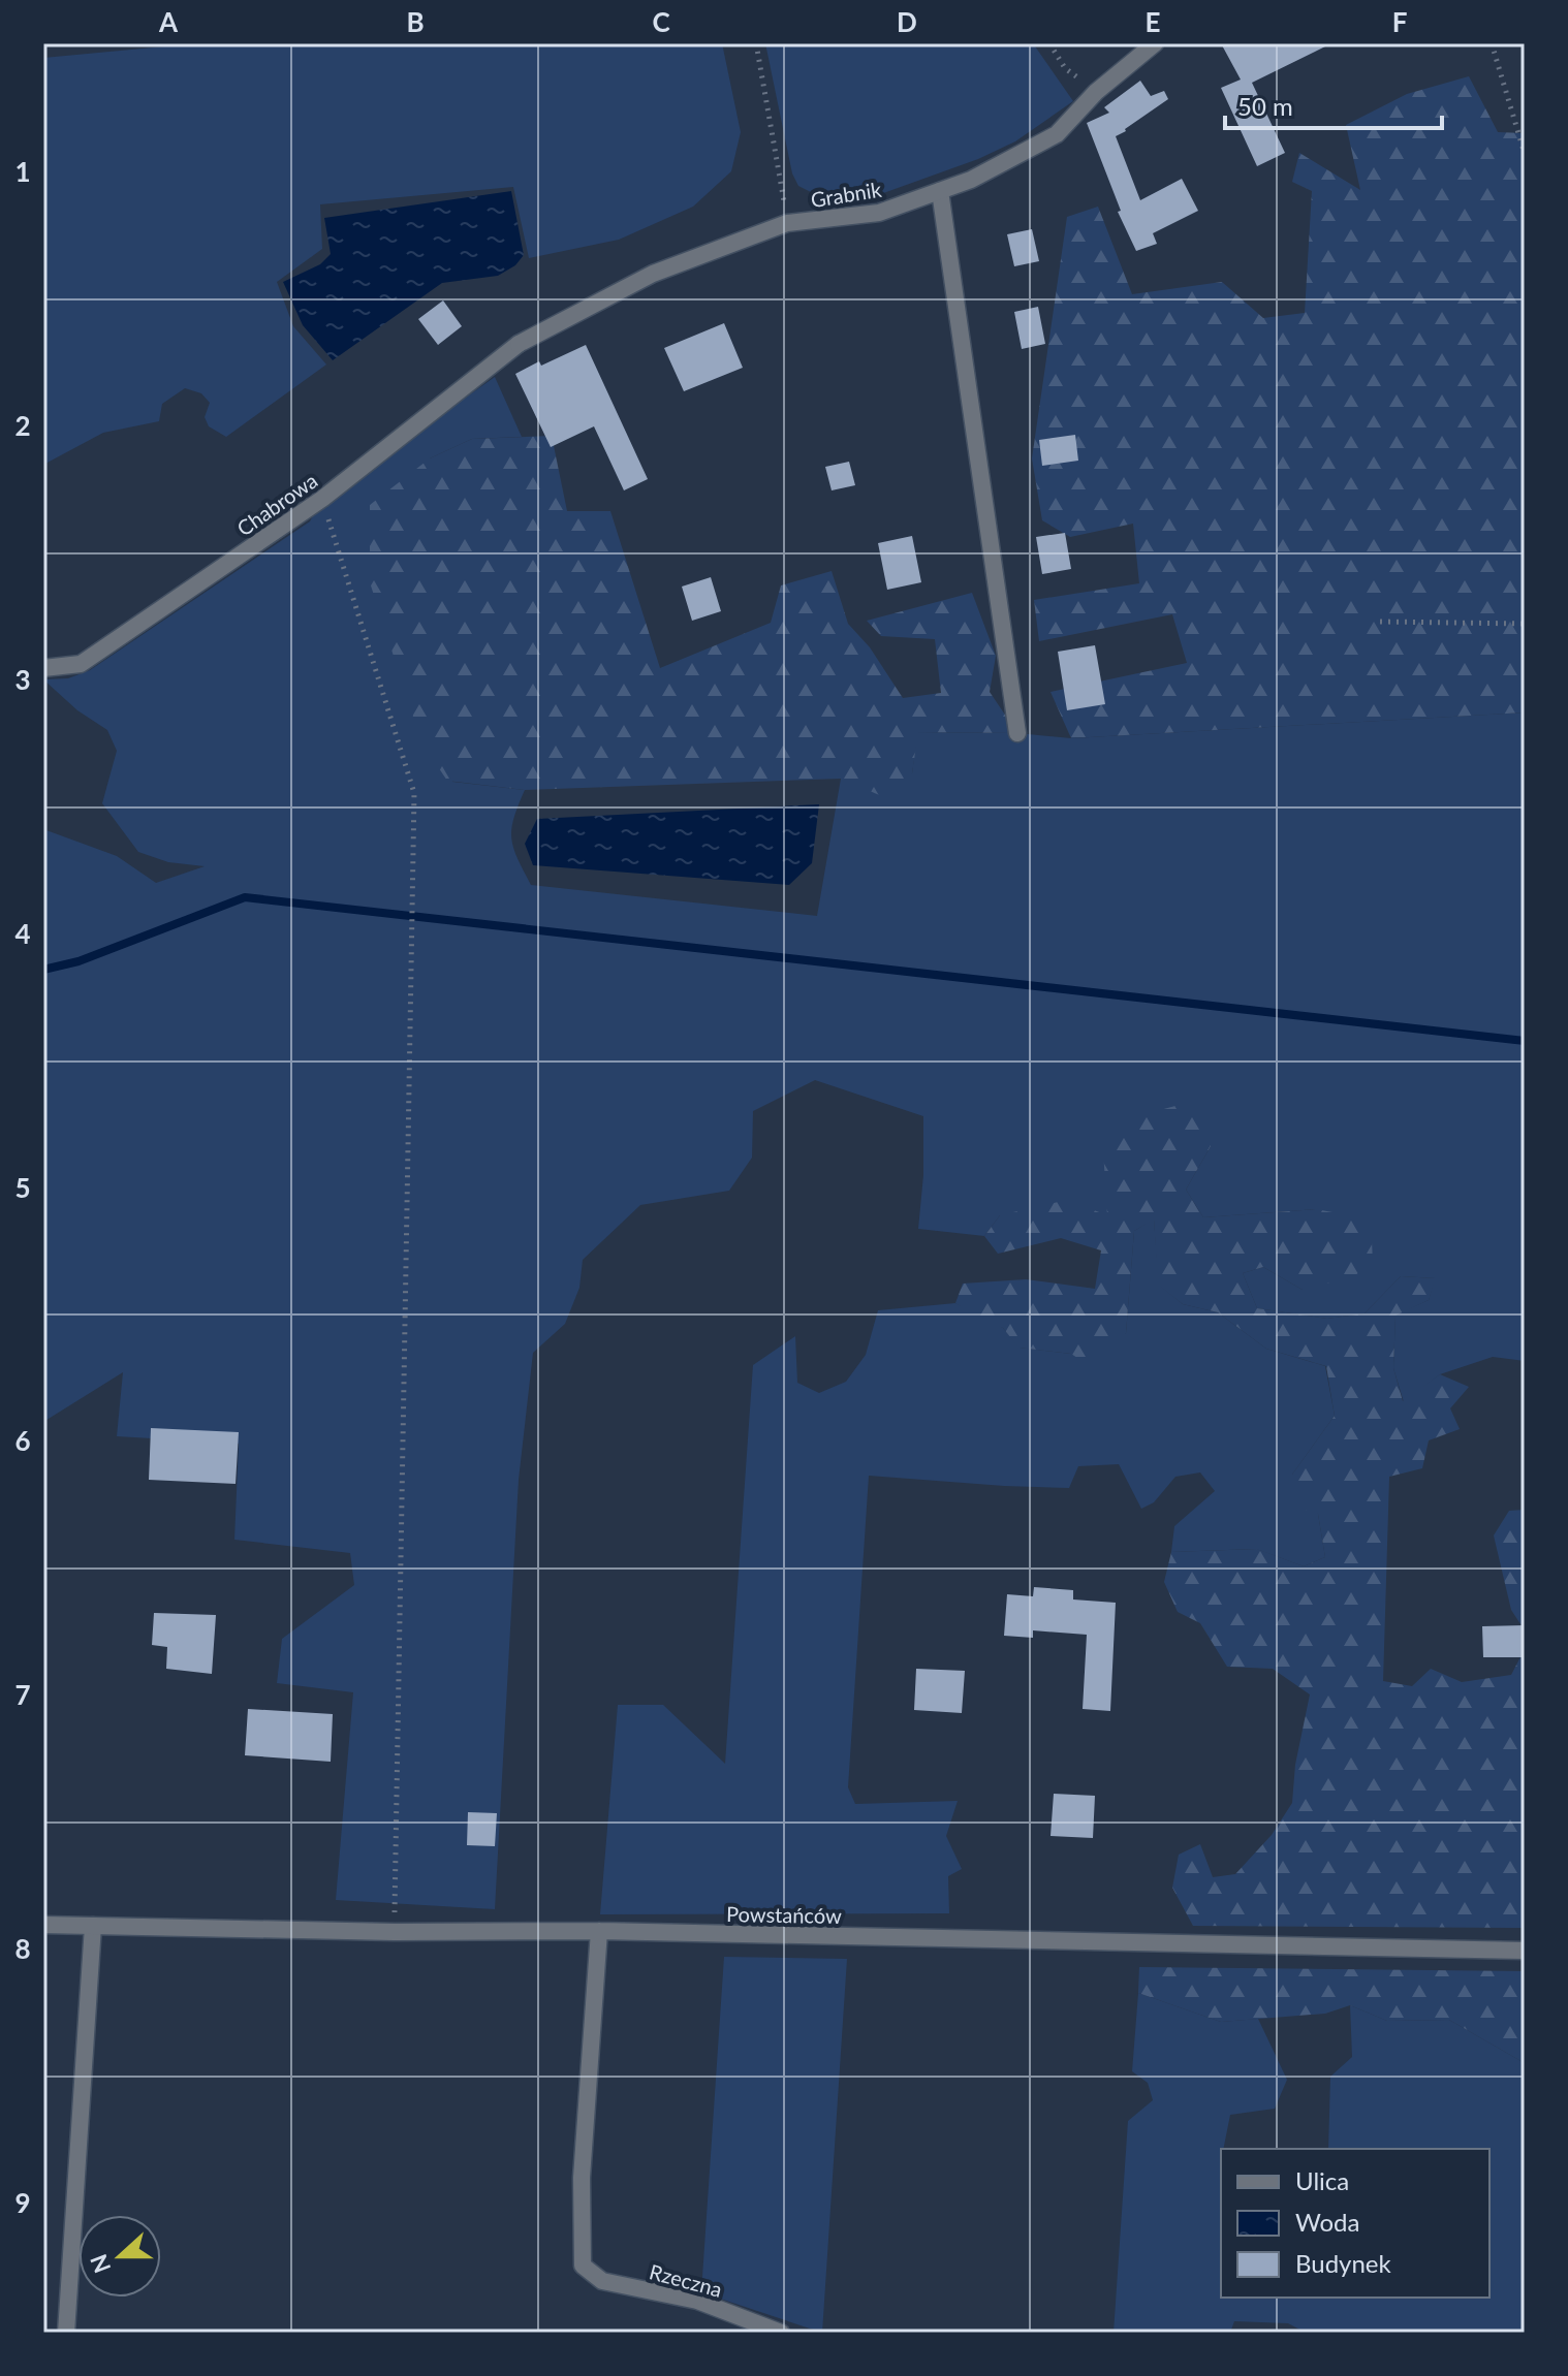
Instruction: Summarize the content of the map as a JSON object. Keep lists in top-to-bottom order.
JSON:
{
  "streets": {
    "street": [
      "Grabnik",
      "Chabrowa",
      "Powstańców",
      "Rzeczna"
    ]
  },
  "crossings": [
    ["Grabnik", "Chabrowa"],
    ["Powstańców", "Rzeczna"]
  ],
  "legend": ["Ulica", "Woda", "Budynek"],
  "scale_bar": "50 m",
  "north": "left",
  "grid": {
    "columns": [
      "A",
      "B",
      "C",
      "D",
      "E",
      "F"
    ],
    "rows": [
      "1",
      "2",
      "3",
      "4",
      "5",
      "6",
      "7",
      "8",
      "9"
    ]
  }
}
